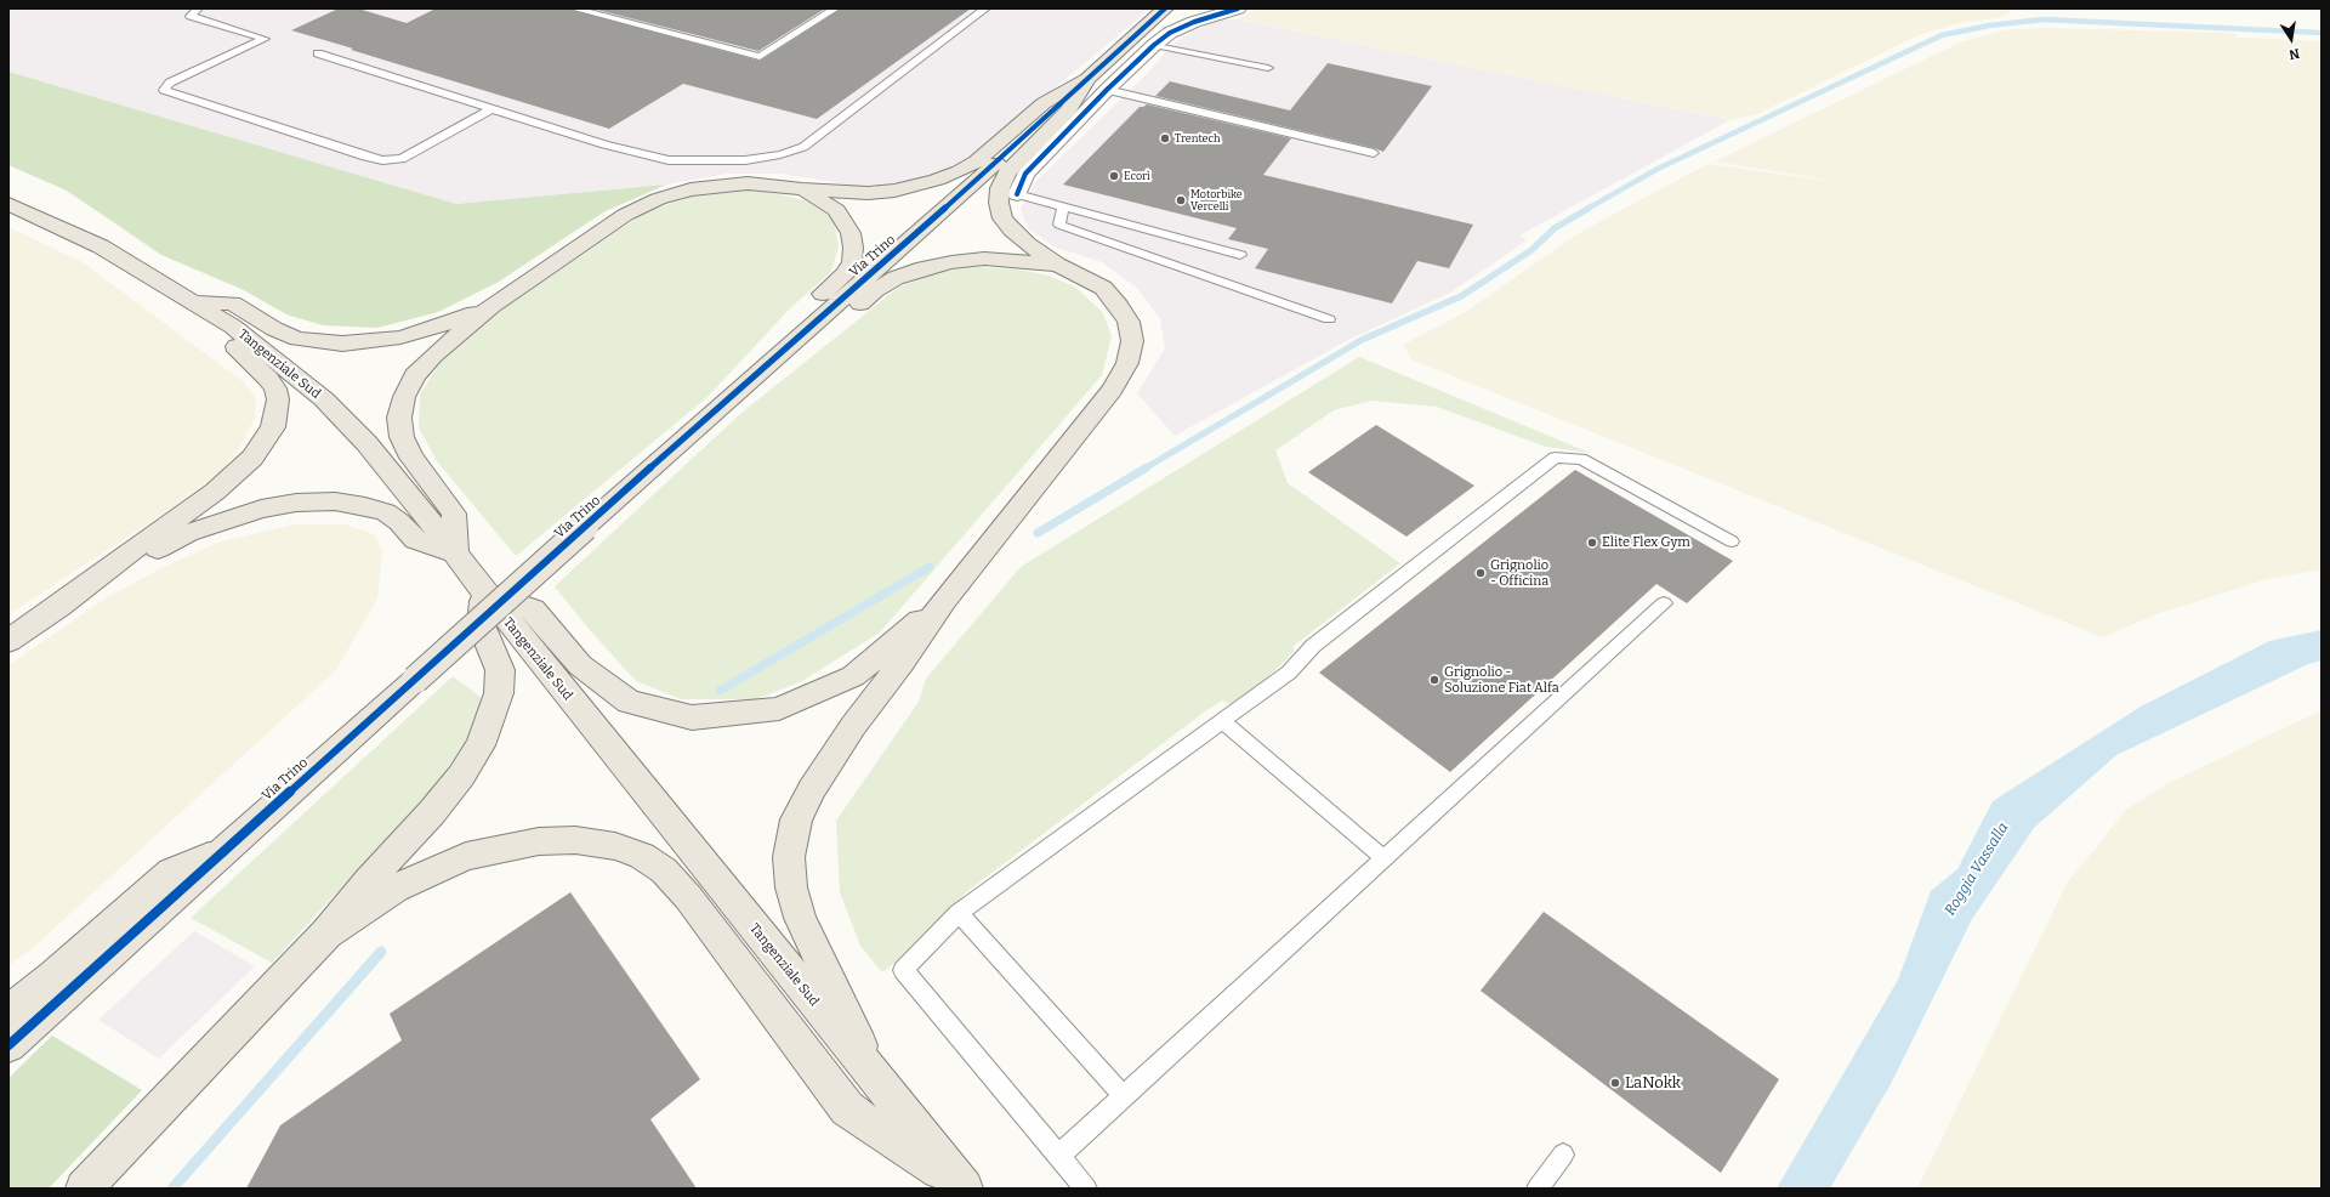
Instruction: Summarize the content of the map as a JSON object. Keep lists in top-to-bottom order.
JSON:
{
  "streets": {
    "main road": ["Via Trino", "Tangenziale Sud"]
  },
  "water": ["Roggia Vassalla"],
  "places": [
    "Trentech",
    "Ecorì",
    "Motorbike Vercelli",
    "Elite Flex Gym",
    "Grignolio - Officina",
    "Grignolio - Soluzione Fiat Alfa",
    "LaNokk"
  ],
  "north": "bottom"
}
